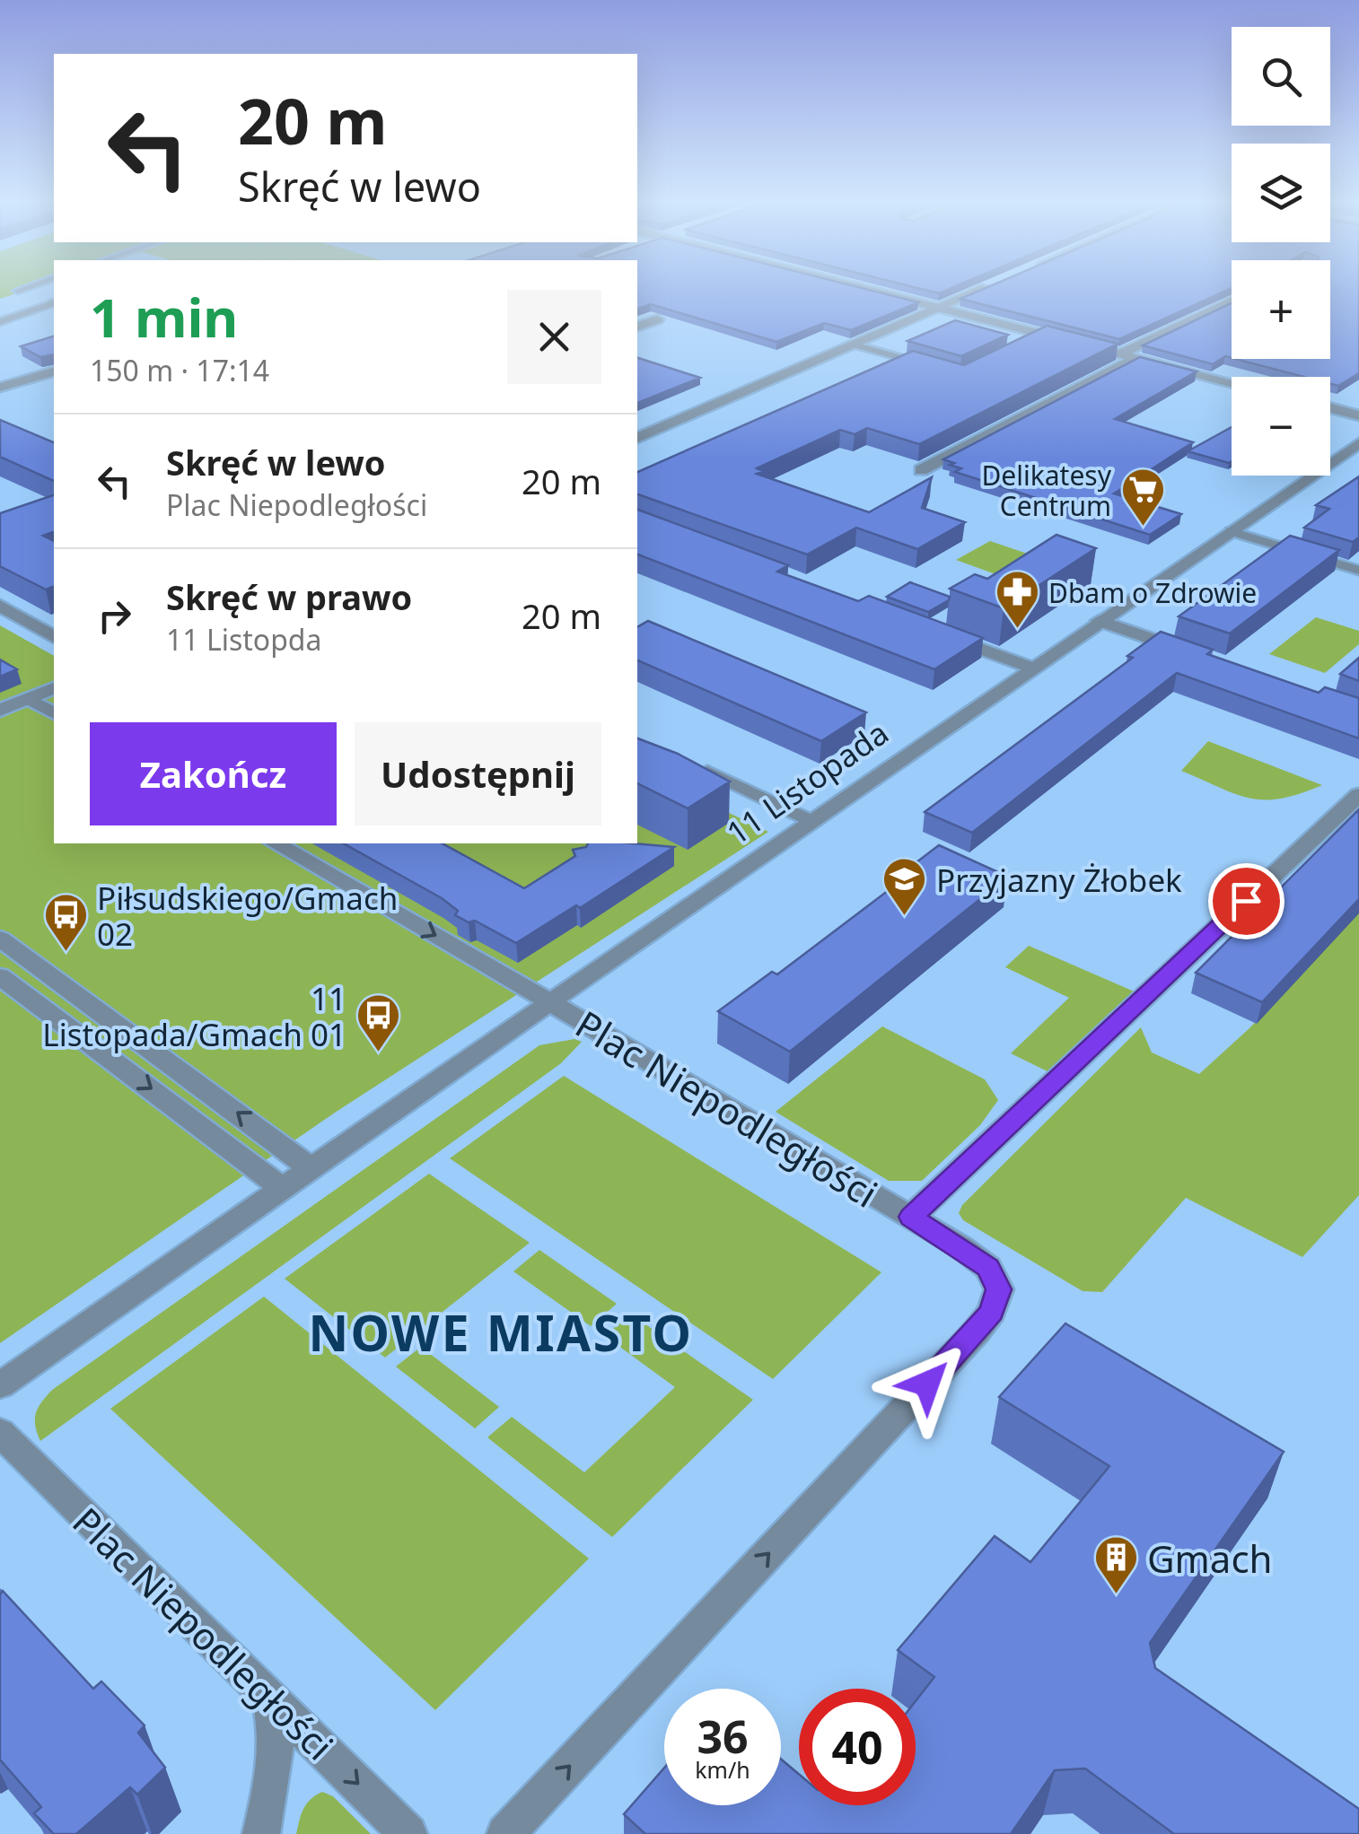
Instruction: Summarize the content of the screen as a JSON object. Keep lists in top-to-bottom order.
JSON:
{
  "streets": {
    "street": ["11 Listopada", "Plac Niepodległości"]
  },
  "crossings": [
    ["11 Listopada", "Plac Niepodległości"]
  ],
  "districts": ["NOWE MIASTO"],
  "places": {
    "supermarket": ["Delikatesy Centrum"],
    "pharmacy": ["Dbam o Zdrowie"],
    "school or university": ["Przyjazny Żłobek"],
    "bus stop": ["Piłsudskiego/Gmach 02", "11 Listopada/Gmach 01"],
    "building": ["Gmach"]
  },
  "page": {
    "map_buttons": ["+", "−"],
    "turn": ["20 m", "Skręć w lewo"],
    "heading": ["1 min", "150 m · 17:14"],
    "list": [
      {
        "name": "Skręć w lewo",
        "note": "Plac Niepodległości",
        "value": "20 m"
      },
      {
        "name": "Skręć w prawo",
        "note": "11 Listopda",
        "value": "20 m"
      }
    ],
    "buttons": ["Zakończ", "Udostępnij"],
    "speed": "36 km/h",
    "limit": "40"
  }
}
